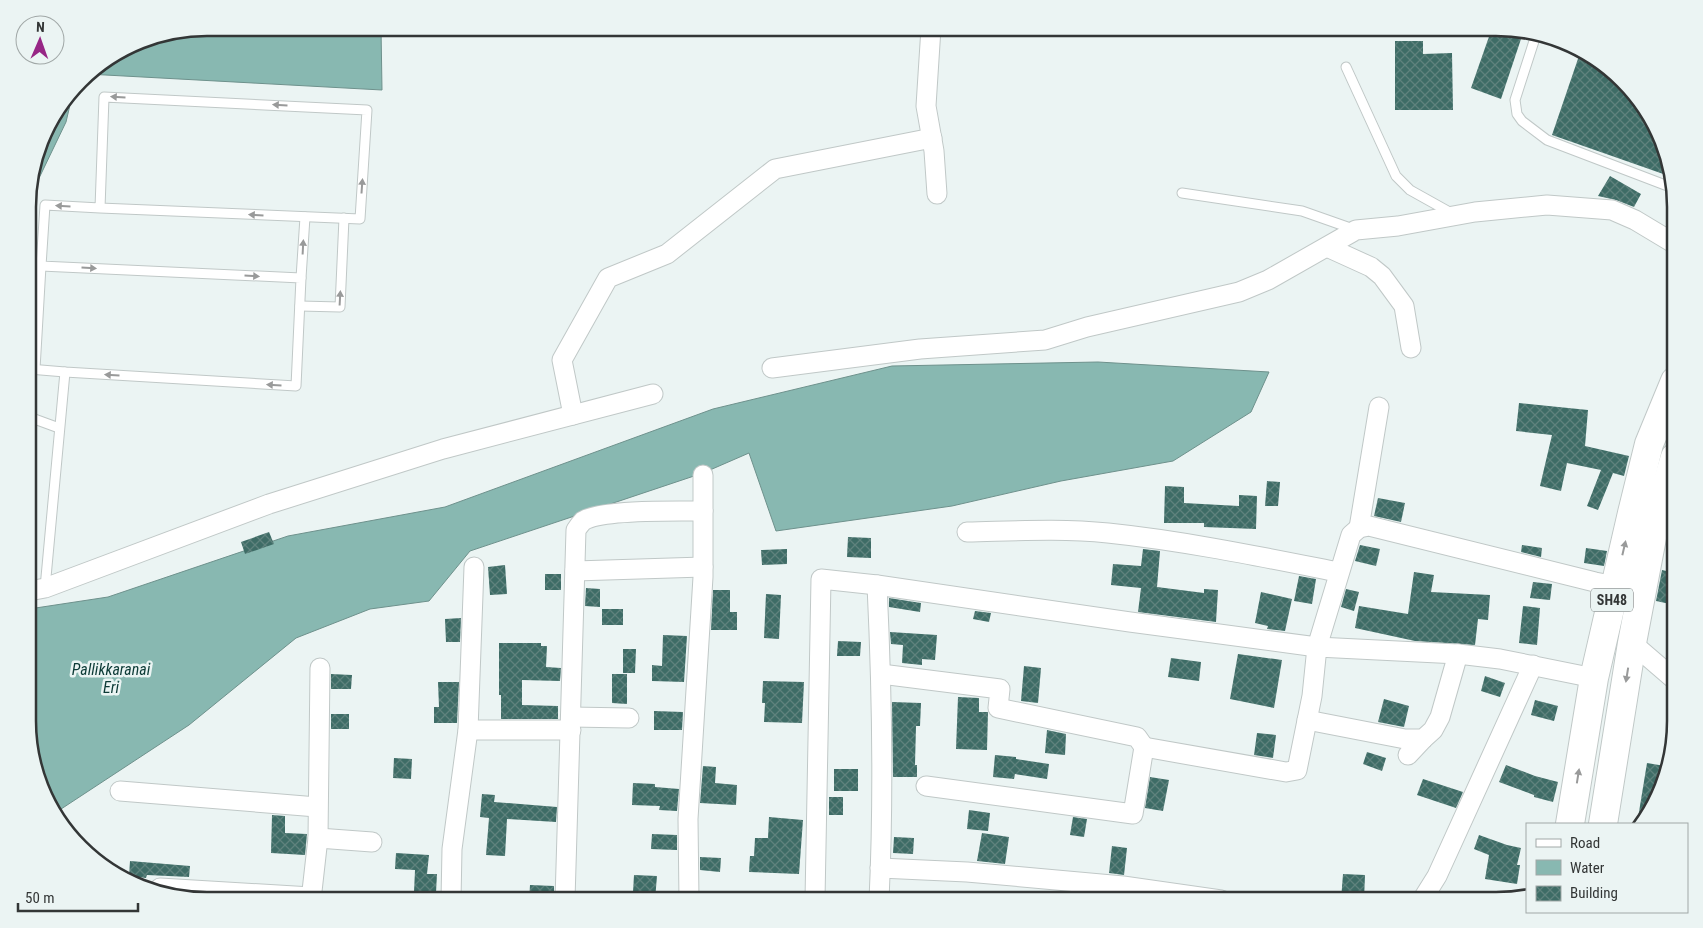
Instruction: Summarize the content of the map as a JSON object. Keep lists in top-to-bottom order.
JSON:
{
  "streets": {
    "main road": ["SH48"]
  },
  "water": ["Pallikkaranai Eri"],
  "legend": ["Road", "Water", "Building"],
  "scale_bar": "50 m",
  "north": "top"
}
